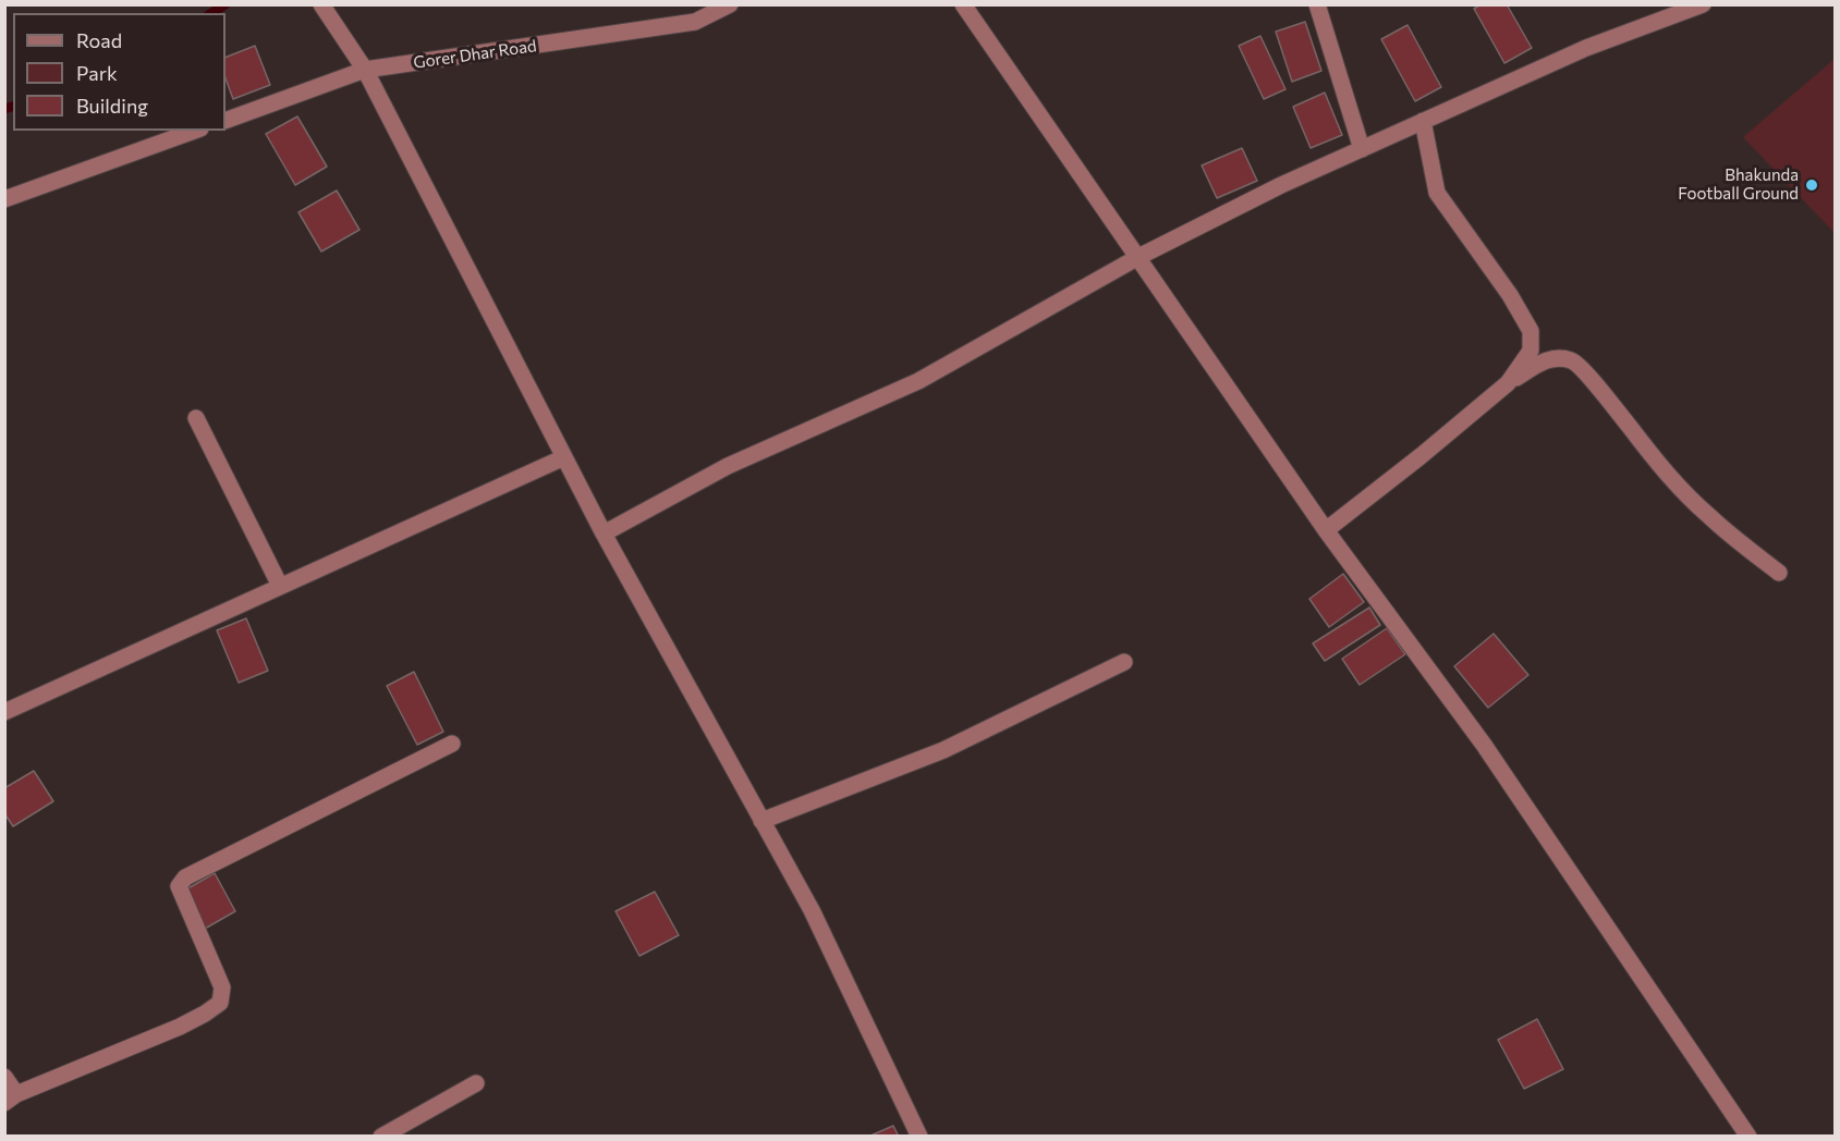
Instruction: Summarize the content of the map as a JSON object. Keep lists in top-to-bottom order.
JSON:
{
  "streets": {
    "street": ["Gorer Dhar Road"]
  },
  "places": ["Bhakunda Football Ground"],
  "legend": ["Road", "Park", "Building"]
}
